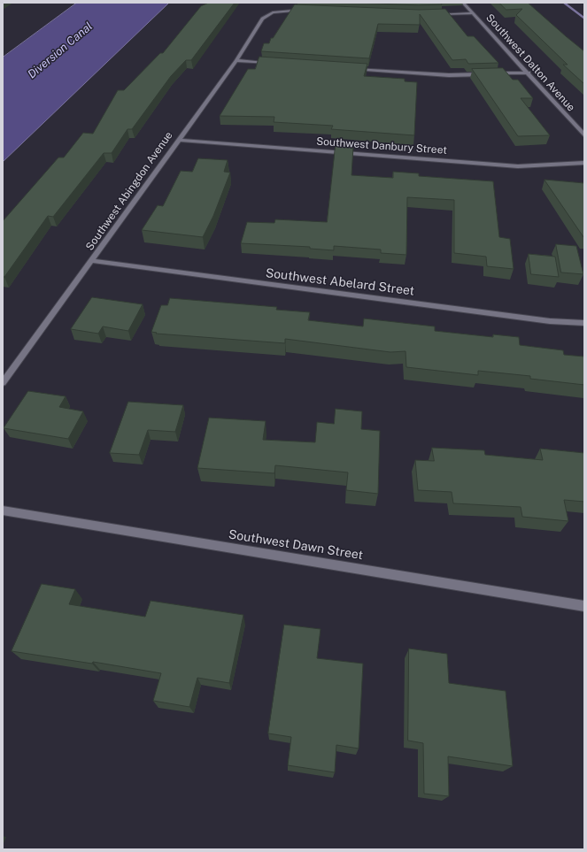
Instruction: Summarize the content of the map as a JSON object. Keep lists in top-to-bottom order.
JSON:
{
  "streets": {
    "street": [
      "Southwest Dalton Avenue",
      "Southwest Danbury Street",
      "Southwest Abingdon Avenue",
      "Southwest Abelard Street",
      "Southwest Dawn Street"
    ]
  },
  "crossings": [
    ["Southwest Danbury Street", "Southwest Abingdon Avenue"],
    ["Southwest Abingdon Avenue", "Southwest Abelard Street"]
  ],
  "water": ["Diversion Canal"]
}
